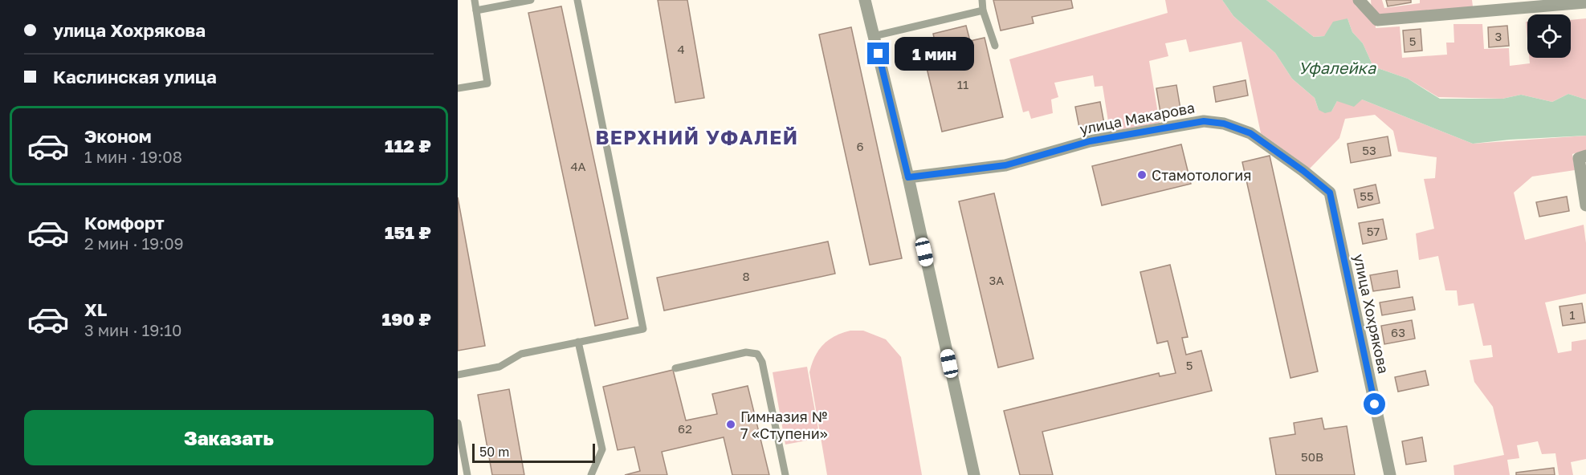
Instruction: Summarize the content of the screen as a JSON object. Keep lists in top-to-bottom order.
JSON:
{
  "streets": {
    "street": ["улица Макарова", "улица Хохрякова"]
  },
  "crossings": [
    ["улица Макарова", "улица Хохрякова"]
  ],
  "districts": ["ВЕРХНИЙ УФАЛЕЙ"],
  "water": ["Уфалейка"],
  "places": ["Стамотология", "Гимназия № 7 «Ступени»"],
  "house_numbers": [
    "3",
    "5",
    "4",
    "11",
    "6",
    "53",
    "4А",
    "55",
    "57",
    "8",
    "3А",
    "1",
    "63",
    "5",
    "62",
    "50В"
  ],
  "scale_bar": "50 m",
  "page": {
    "banner": ["улица Хохрякова", "Каслинская улица"],
    "bubble": "1 мин",
    "list": [
      {
        "name": "Эконом",
        "note": "1 мин · 19:08",
        "value": "112 ₽"
      },
      {
        "name": "Комфорт",
        "note": "2 мин · 19:09",
        "value": "151 ₽"
      },
      {
        "name": "XL",
        "note": "3 мин · 19:10",
        "value": "190 ₽"
      }
    ],
    "buttons": "Заказать",
    "scale": "50 m"
  }
}
